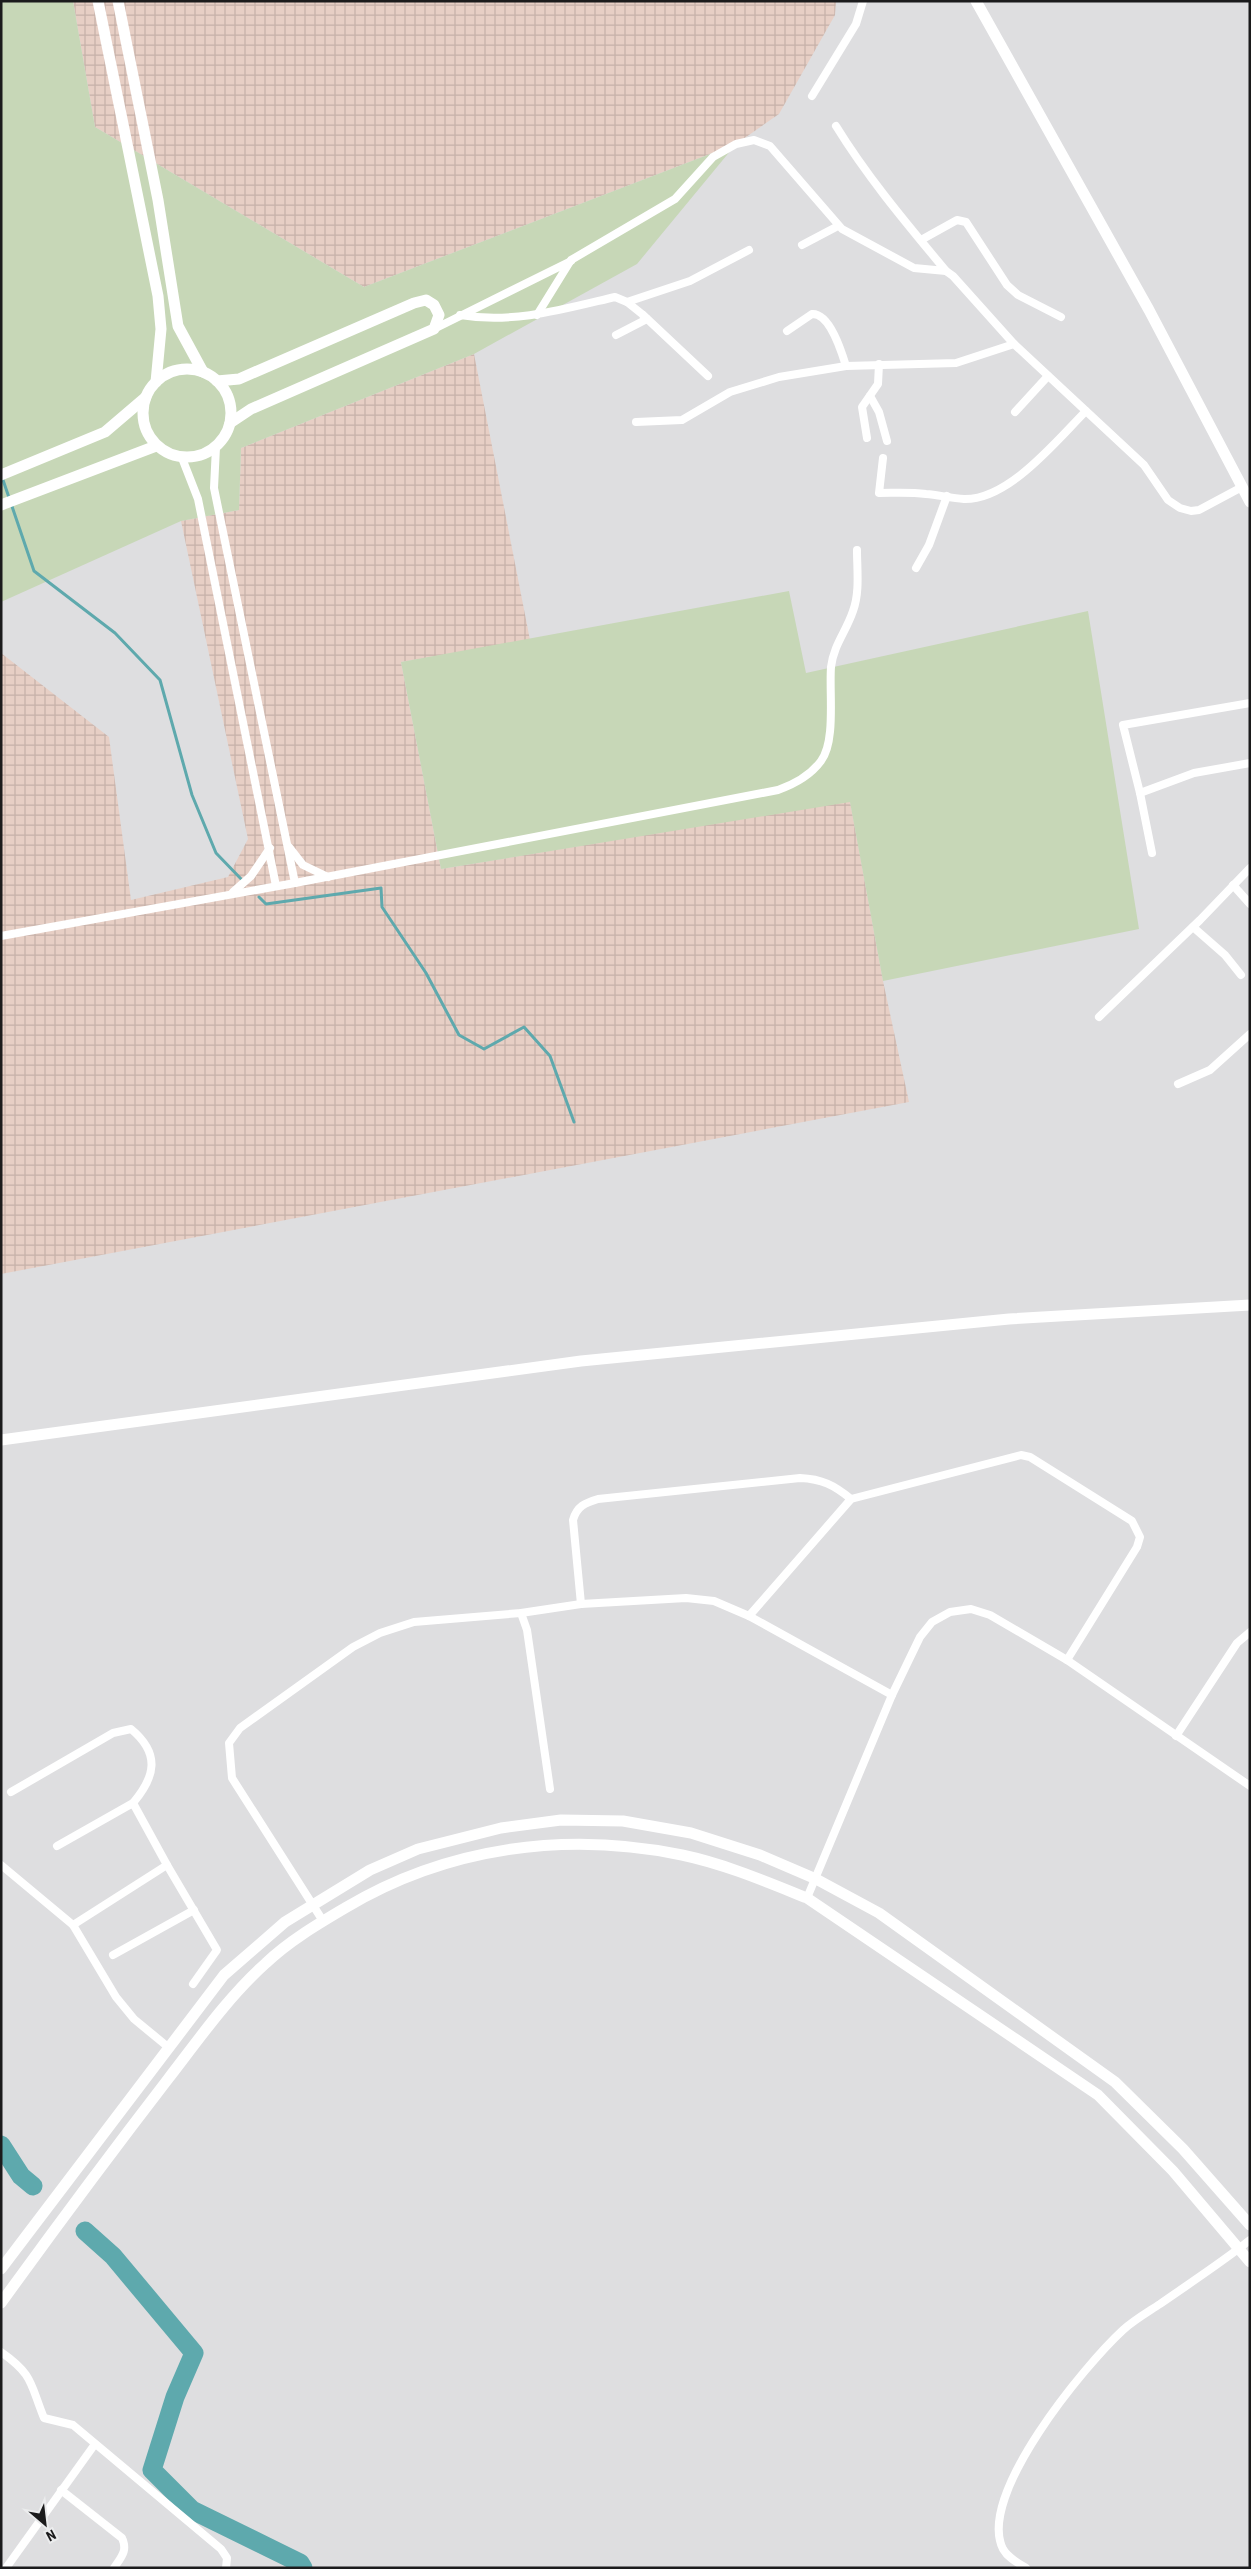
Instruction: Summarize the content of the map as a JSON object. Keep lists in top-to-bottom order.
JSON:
{
  "north": "bottom right"
}
